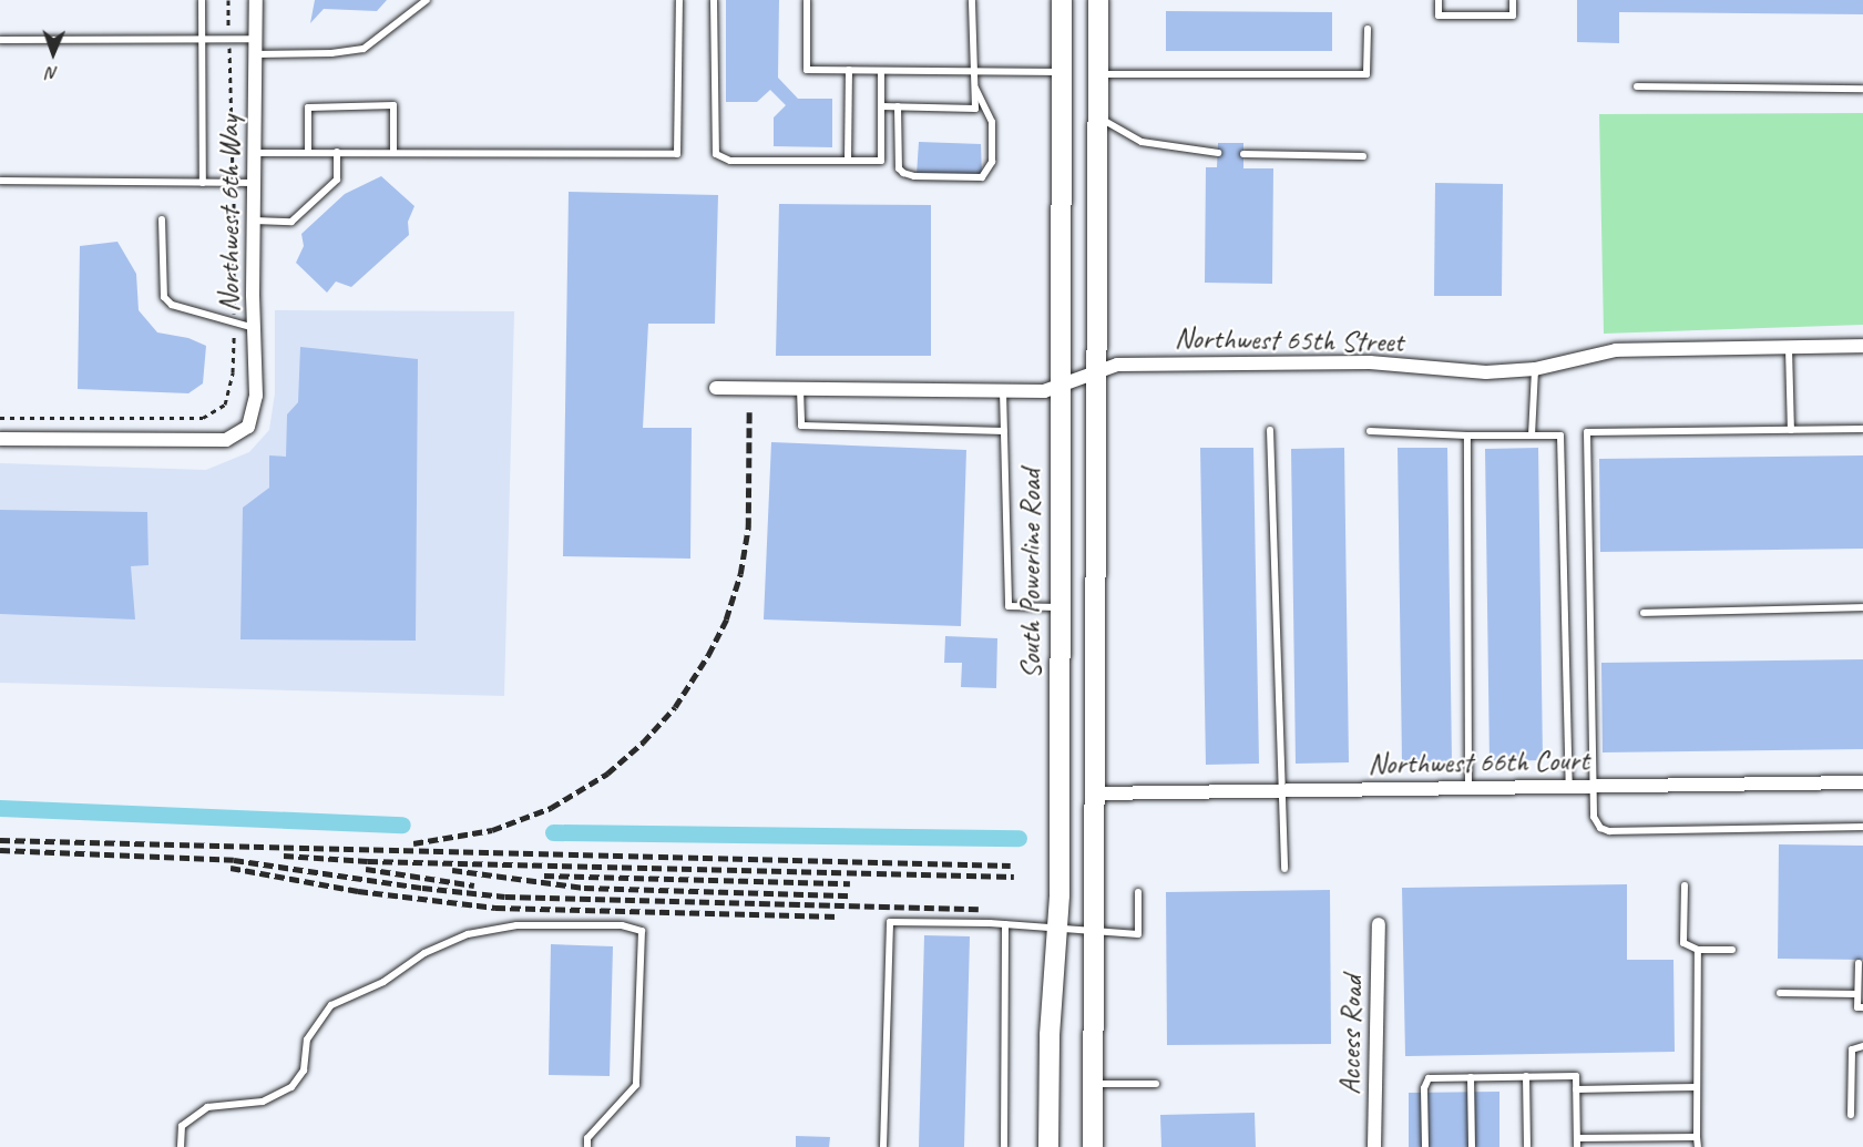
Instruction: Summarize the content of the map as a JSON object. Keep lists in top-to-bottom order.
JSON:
{
  "streets": {
    "main road": ["South Powerline Road"],
    "street": [
      "Northwest 6th Way",
      "Northwest 65th Street",
      "Northwest 66th Court",
      "Access Road"
    ]
  },
  "crossings": [
    ["Northwest 65th Street", "South Powerline Road"]
  ],
  "north": "bottom"
}
